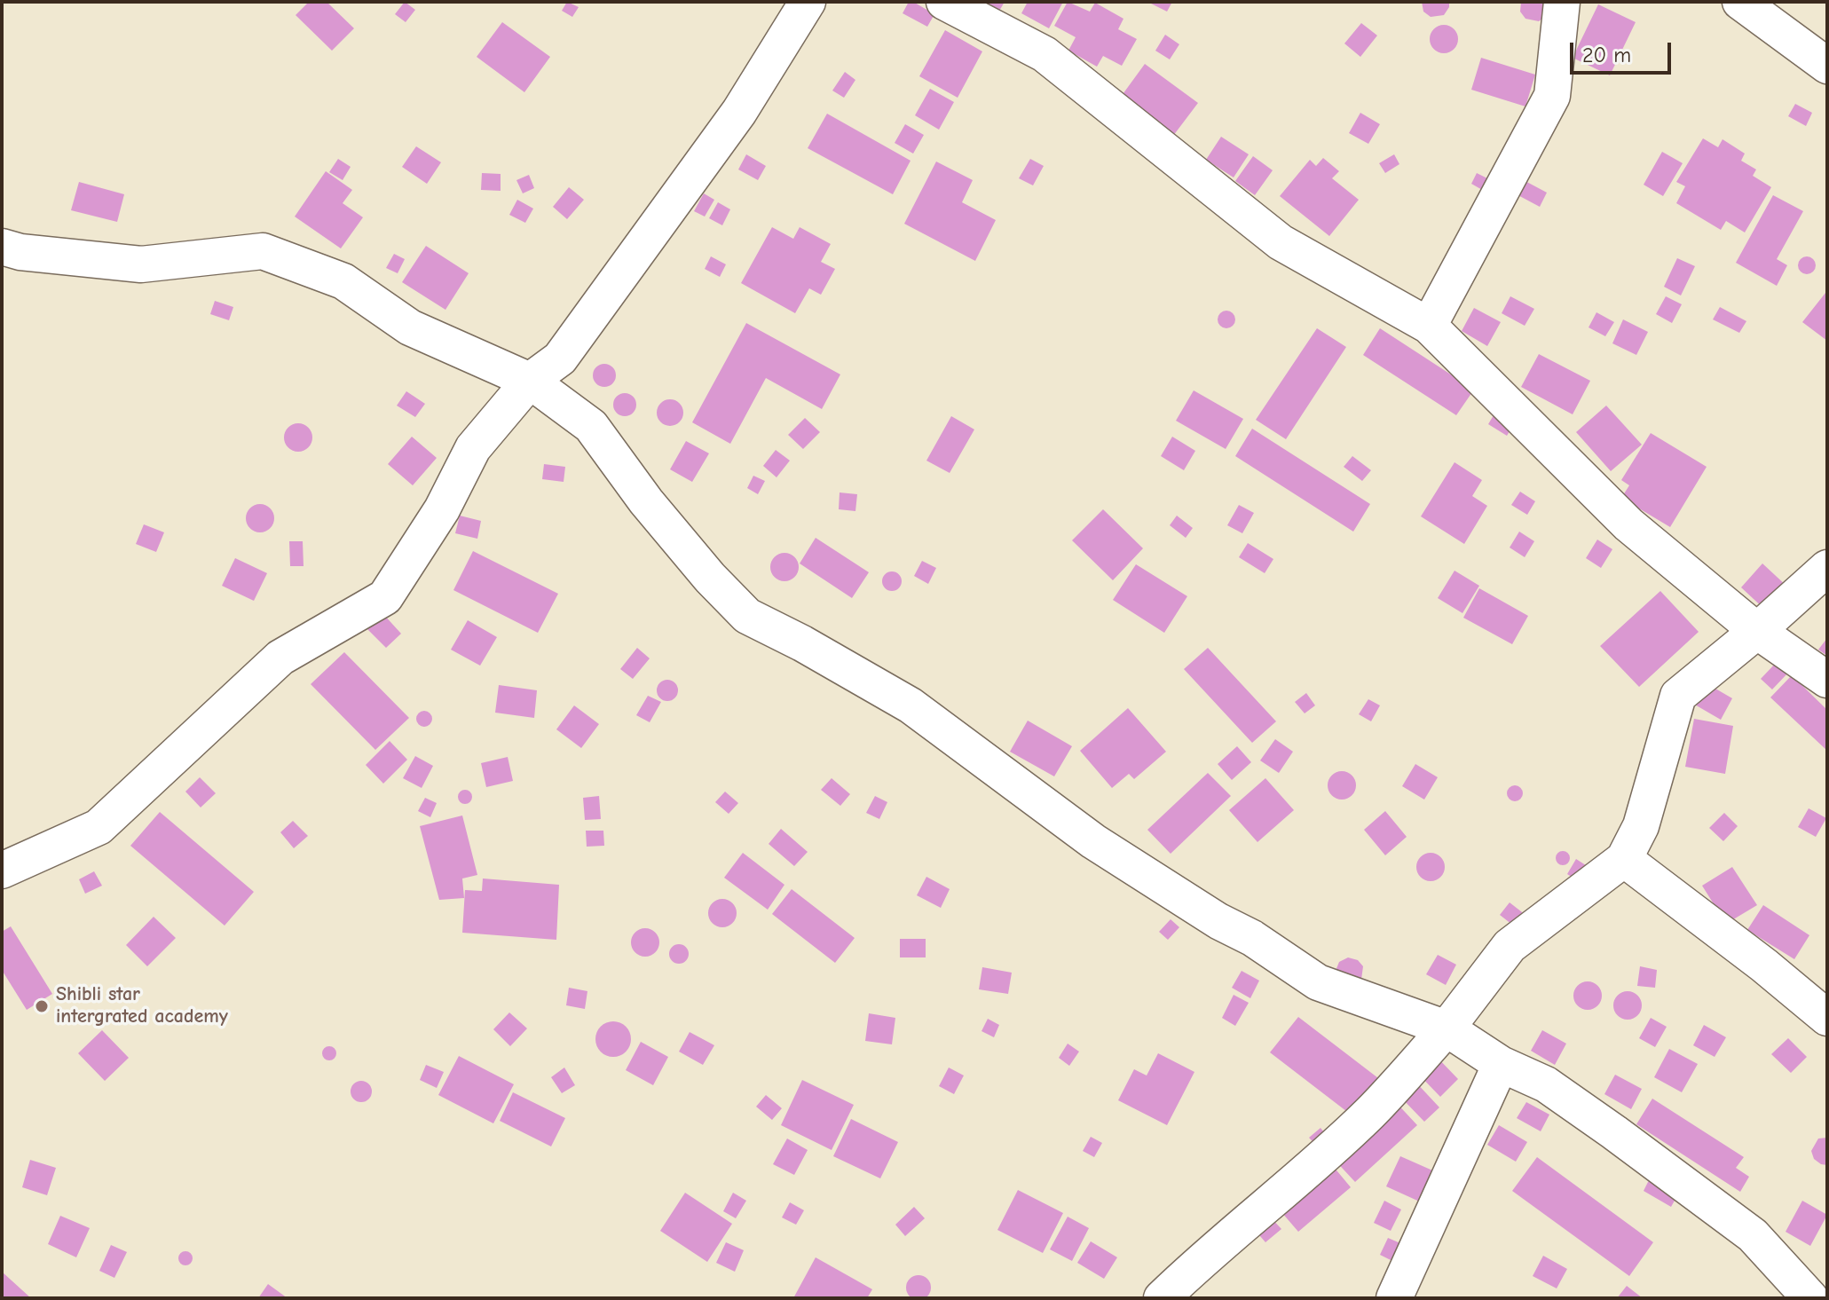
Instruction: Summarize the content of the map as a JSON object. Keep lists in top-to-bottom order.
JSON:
{
  "places": ["Shibli star intergrated academy"],
  "scale_bar": "20 m"
}
